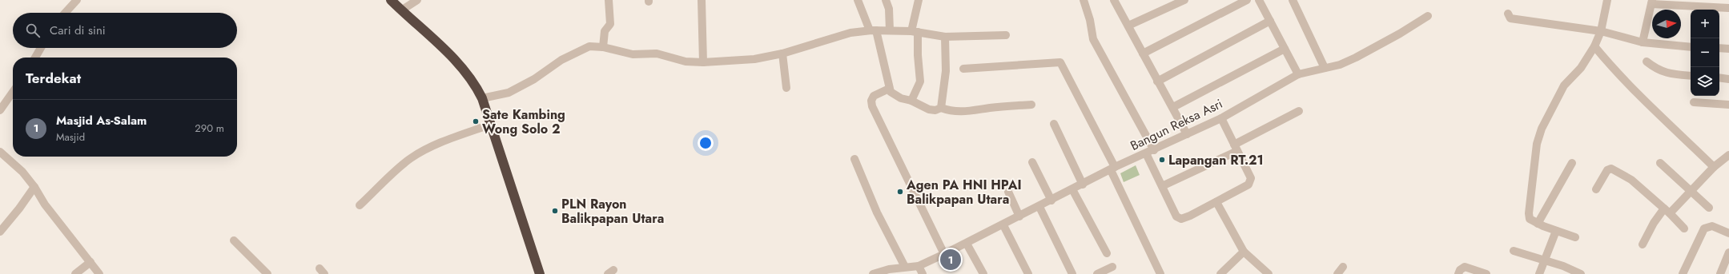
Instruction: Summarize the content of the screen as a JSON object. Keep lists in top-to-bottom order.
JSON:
{
  "streets": {
    "street": ["Bangun Reksa Asri"]
  },
  "places": [
    "Sate Kambing Wong Solo 2",
    "Lapangan RT.21",
    "Agen PA HNI HPAI Balikpapan Utara",
    "PLN Rayon Balikpapan Utara"
  ],
  "north": "right",
  "page": {
    "map_buttons": ["+", "−"],
    "search": "Cari di sini",
    "heading": "Terdekat",
    "list": [
      {
        "mark": "1",
        "name": "Masjid As-Salam",
        "note": "Masjid",
        "value": "290 m"
      }
    ],
    "pins": "1"
  }
}
